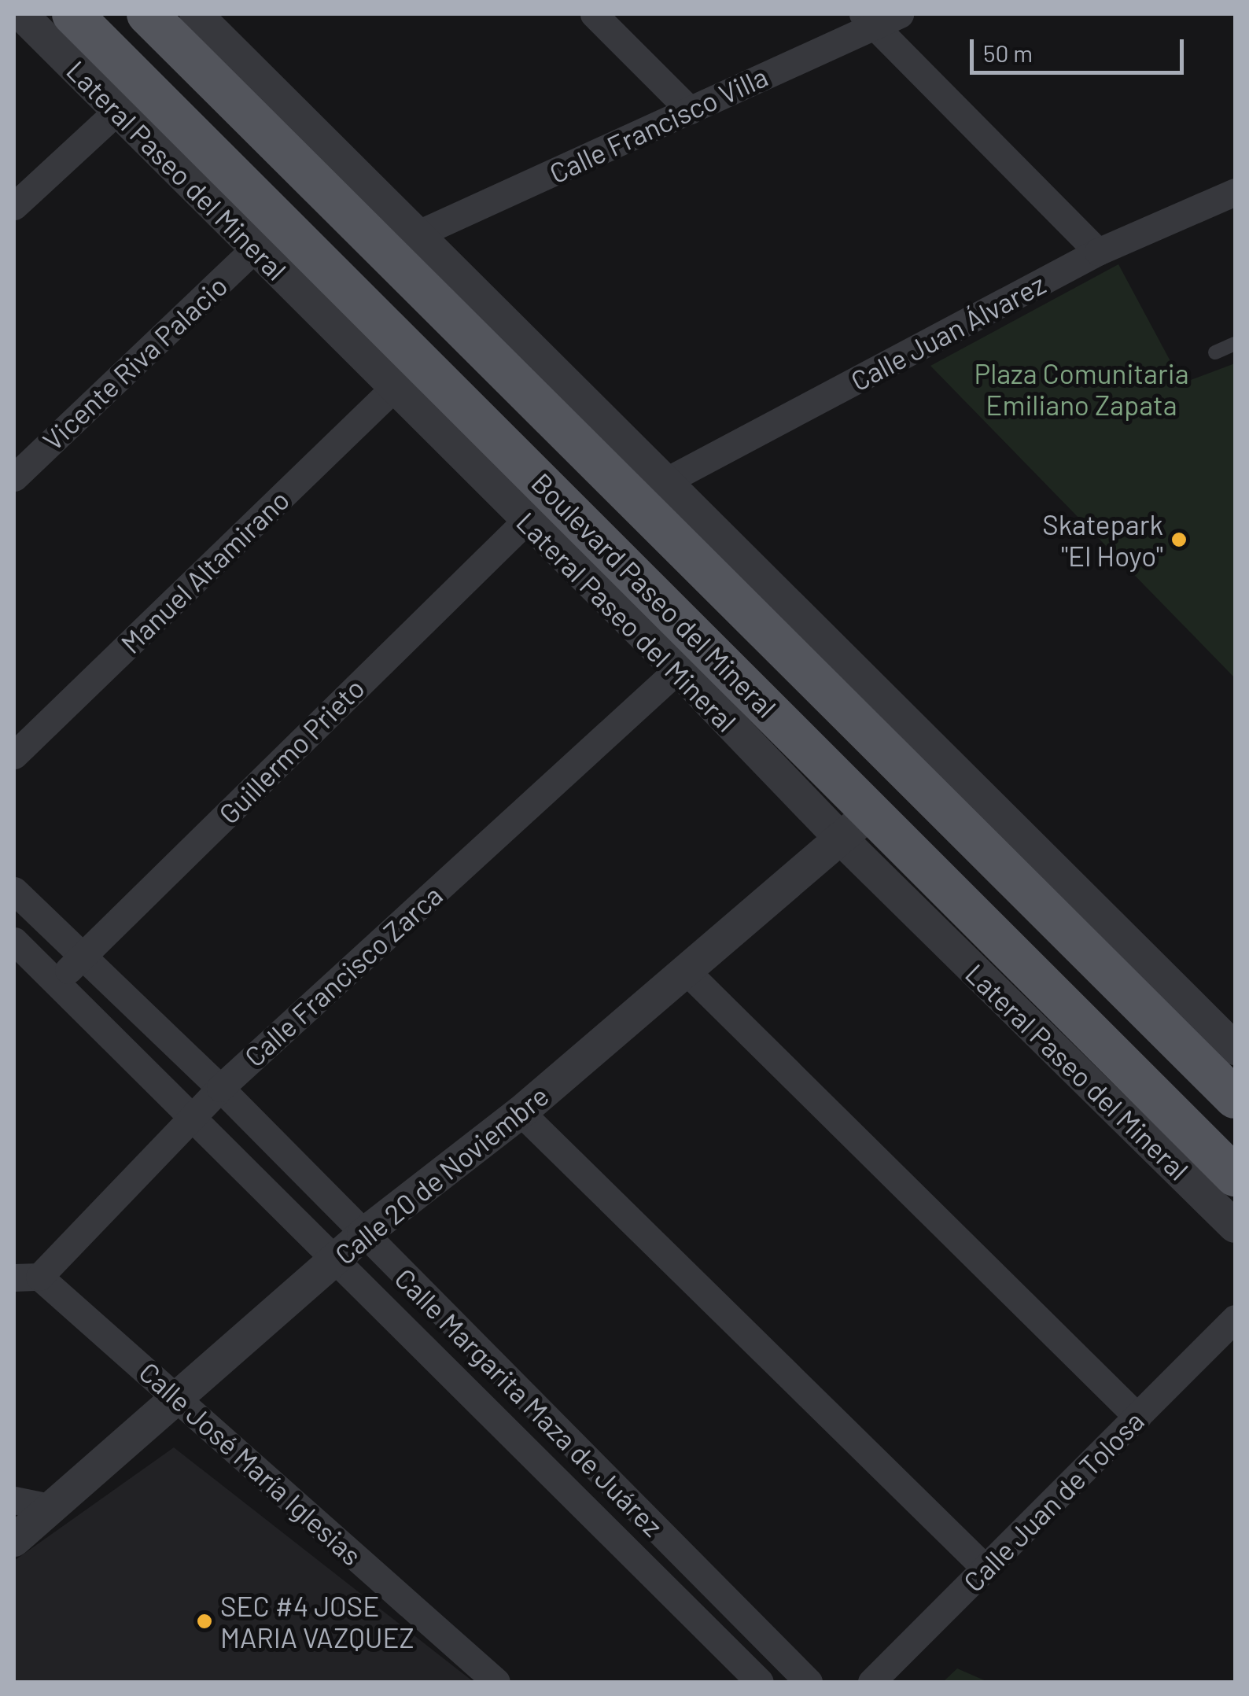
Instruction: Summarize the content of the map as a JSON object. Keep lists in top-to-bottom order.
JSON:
{
  "streets": {
    "main road": ["Boulevard Paseo del Mineral"],
    "street": [
      "Calle Francisco Villa",
      "Lateral Paseo del Mineral",
      "Calle Juan Álvarez",
      "Vicente Riva Palacio",
      "Manuel Altamirano",
      "Guillermo Prieto",
      "Calle Francisco Zarca",
      "Calle 20 de Noviembre",
      "Calle Margarita Maza de Juárez",
      "Calle José María Iglesias",
      "Calle Juan de Tolosa"
    ]
  },
  "crossings": [
    ["Lateral Paseo del Mineral", "Vicente Riva Palacio"],
    ["Lateral Paseo del Mineral", "Manuel Altamirano"],
    ["Lateral Paseo del Mineral", "Boulevard Paseo del Mineral"],
    ["Lateral Paseo del Mineral", "Guillermo Prieto"],
    ["Lateral Paseo del Mineral", "Calle Francisco Zarca"],
    ["Lateral Paseo del Mineral", "Calle 20 de Noviembre"],
    ["Boulevard Paseo del Mineral", "Guillermo Prieto"],
    ["Boulevard Paseo del Mineral", "Calle 20 de Noviembre"],
    ["Guillermo Prieto", "Calle Margarita Maza de Juárez"],
    ["Calle Francisco Zarca", "Calle Margarita Maza de Juárez"],
    ["Calle Francisco Zarca", "Calle José María Iglesias"],
    ["Calle 20 de Noviembre", "Calle Margarita Maza de Juárez"],
    ["Calle 20 de Noviembre", "Calle José María Iglesias"]
  ],
  "parks": ["Plaza Comunitaria Emiliano Zapata"],
  "places": ["Skatepark \"El Hoyo\"", "SEC #4 JOSE MARIA VAZQUEZ"],
  "scale_bar": "50 m"
}
